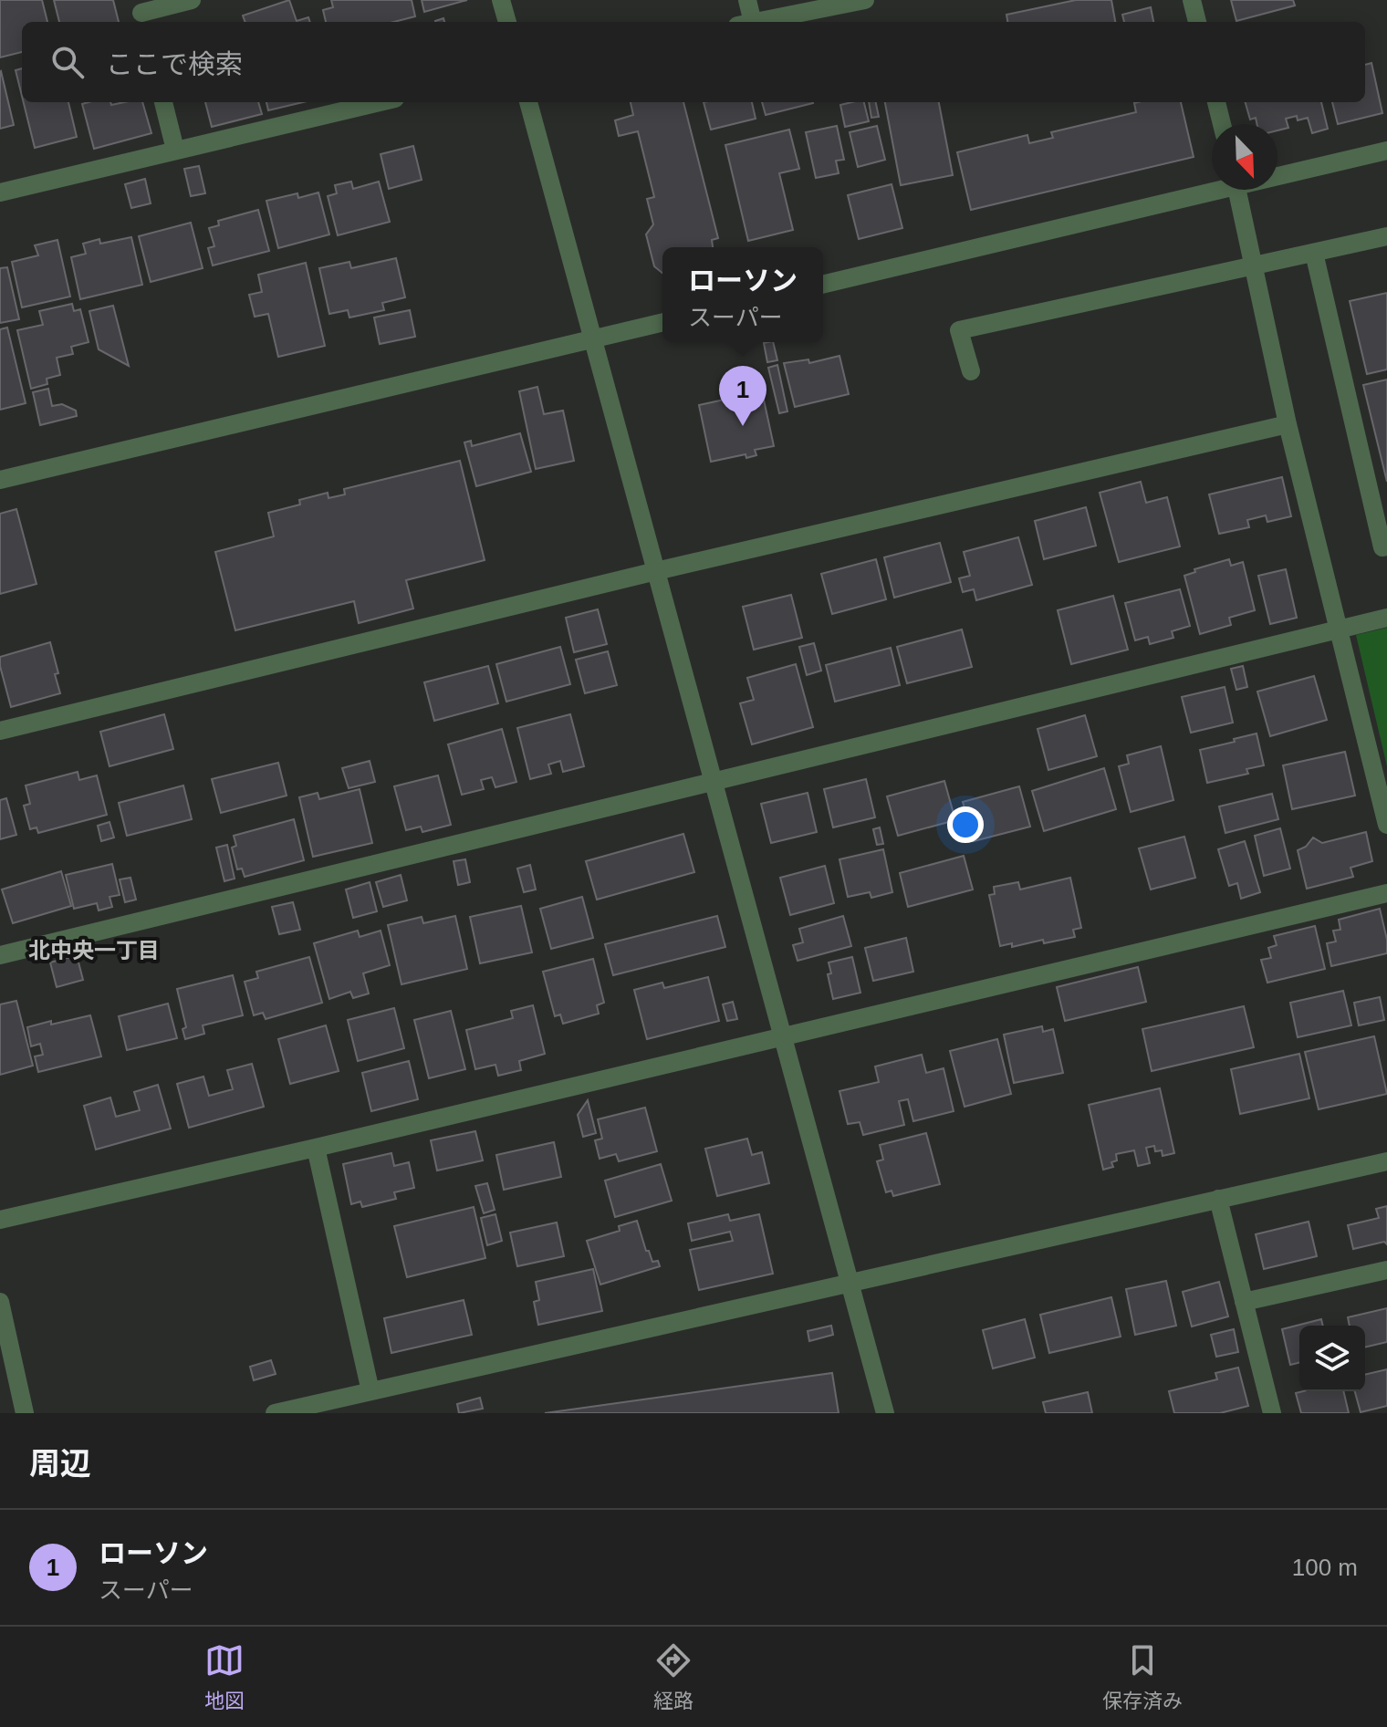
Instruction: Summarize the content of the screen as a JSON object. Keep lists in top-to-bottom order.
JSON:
{
  "districts": ["北中央一丁目"],
  "north": "bottom right",
  "page": {
    "search": "ここで検索",
    "popup": ["ローソン", "スーパー"],
    "pins": "1",
    "heading": "周辺",
    "list": [
      {
        "mark": "1",
        "name": "ローソン",
        "note": "スーパー",
        "value": "100 m"
      }
    ],
    "nav": ["地図", "経路", "保存済み"]
  }
}
